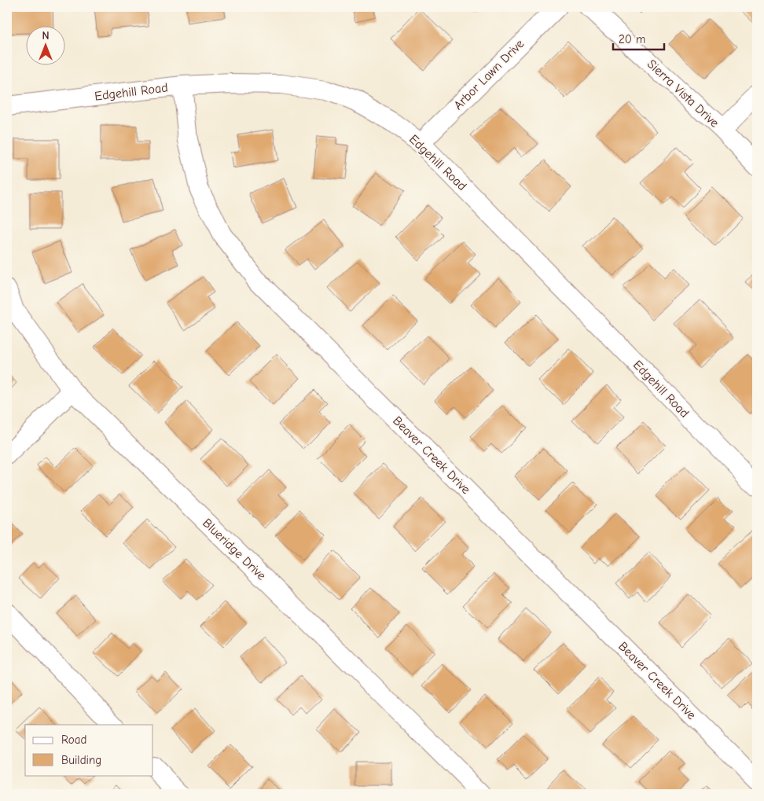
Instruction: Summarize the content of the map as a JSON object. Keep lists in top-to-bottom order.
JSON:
{
  "streets": {
    "street": [
      "Arbor Lawn Drive",
      "Edgehill Road",
      "Sierra Vista Drive",
      "Beaver Creek Drive",
      "Blueridge Drive"
    ]
  },
  "crossings": [
    ["Arbor Lawn Drive", "Edgehill Road"],
    ["Edgehill Road", "Beaver Creek Drive"]
  ],
  "legend": ["Road", "Building"],
  "scale_bar": "20 m",
  "north": "top"
}
